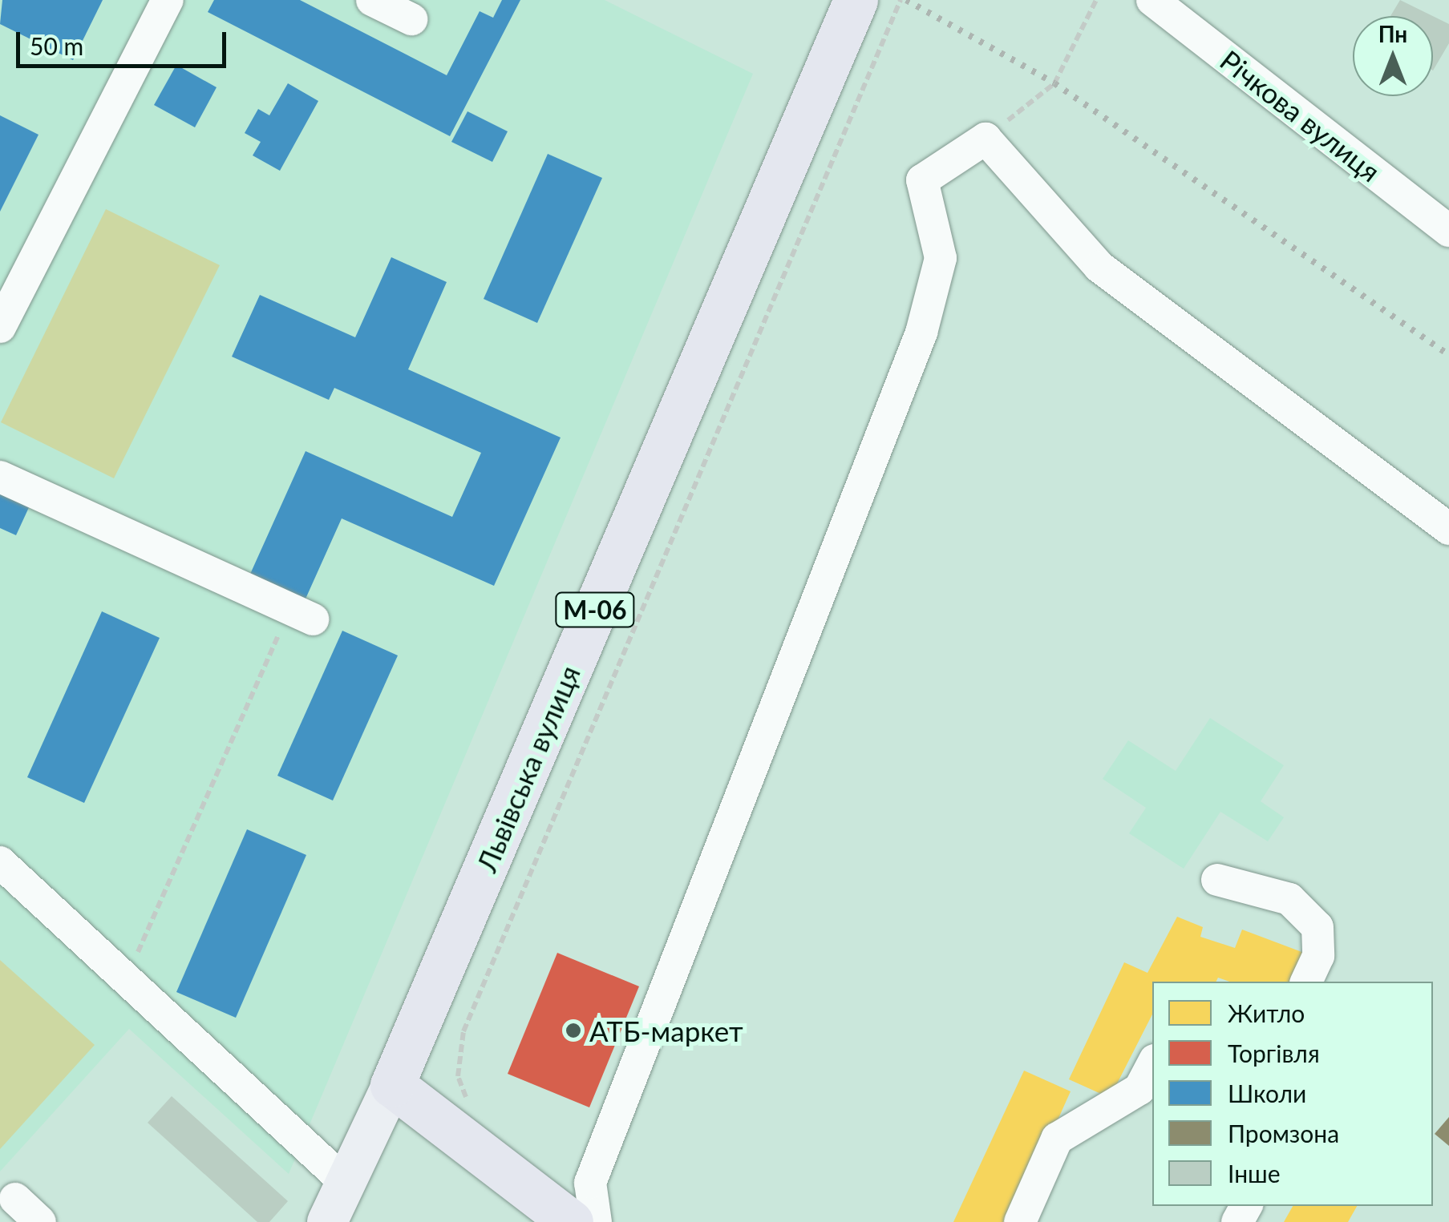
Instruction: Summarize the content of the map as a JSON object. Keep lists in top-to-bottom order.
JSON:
{
  "streets": {
    "highway": ["М-06", "Львівська вулиця"],
    "street": ["Річкова вулиця"]
  },
  "crossings": [
    ["М-06", "Львівська вулиця"]
  ],
  "places": ["АТБ-маркет"],
  "legend": [
    "Житло",
    "Торгівля",
    "Школи",
    "Промзона",
    "Інше"
  ],
  "scale_bar": "50 m",
  "north": "top"
}
